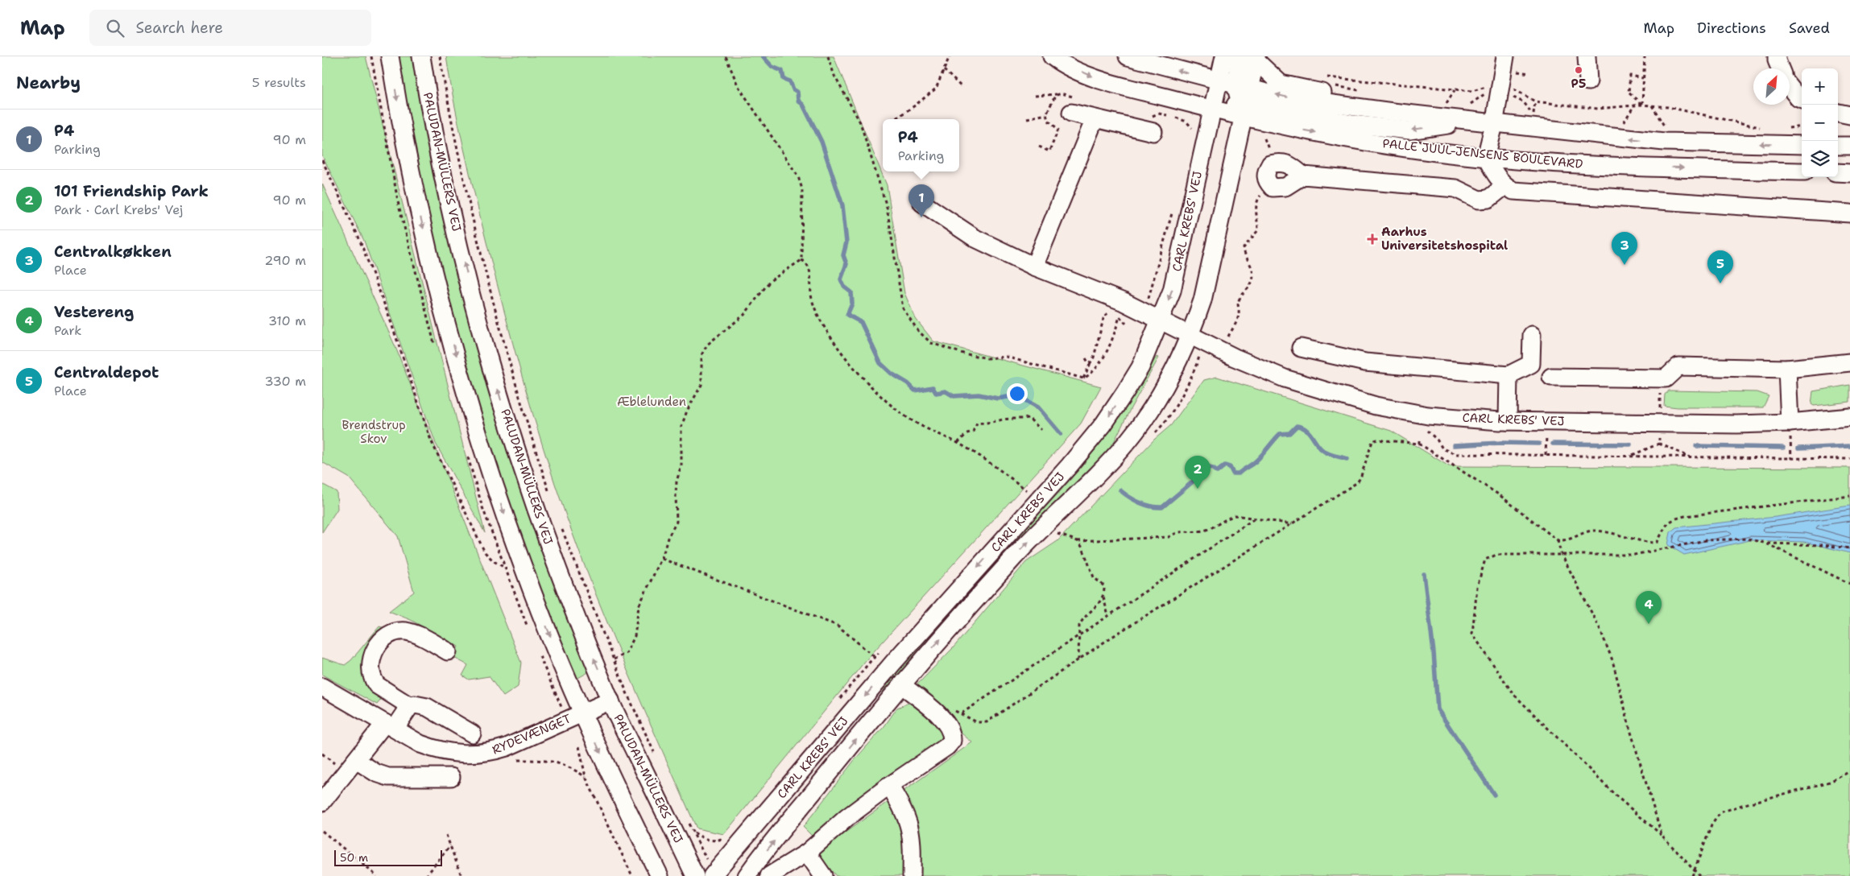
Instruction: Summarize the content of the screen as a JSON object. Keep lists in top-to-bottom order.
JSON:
{
  "streets": {
    "street": [
      "PALLE JUUL-JENSENS BOULEVARD",
      "PALUDAN-MÜLLERS VEJ",
      "CARL KREBS' VEJ",
      "RYDEVÆNGET"
    ]
  },
  "crossings": [
    ["PALLE JUUL-JENSENS BOULEVARD", "CARL KREBS' VEJ"],
    ["PALUDAN-MÜLLERS VEJ", "RYDEVÆNGET"]
  ],
  "parks": ["Æblelunden", "Brendstrup Skov"],
  "places": {
    "other": ["P5"],
    "health": ["Aarhus Universitetshospital"]
  },
  "scale_bar": "50 m",
  "north": "top right",
  "page": {
    "header": "Map",
    "search": "Search here",
    "nav": ["Map", "Directions", "Saved"],
    "heading": ["Nearby", "5 results"],
    "map_buttons": ["+", "−"],
    "list": [
      {
        "mark": "1",
        "name": "P4",
        "note": "Parking",
        "value": "90 m"
      },
      {
        "mark": "2",
        "name": "101 Friendship Park",
        "note": "Park · Carl Krebs' Vej",
        "value": "90 m"
      },
      {
        "mark": "3",
        "name": "Centralkøkken",
        "note": "Place",
        "value": "290 m"
      },
      {
        "mark": "4",
        "name": "Vestereng",
        "note": "Park",
        "value": "310 m"
      },
      {
        "mark": "5",
        "name": "Centraldepot",
        "note": "Place",
        "value": "330 m"
      }
    ],
    "popup": ["P4", "Parking"],
    "pins": [
      "1",
      "3",
      "5",
      "2",
      "4"
    ],
    "scale": "50 m"
  }
}
